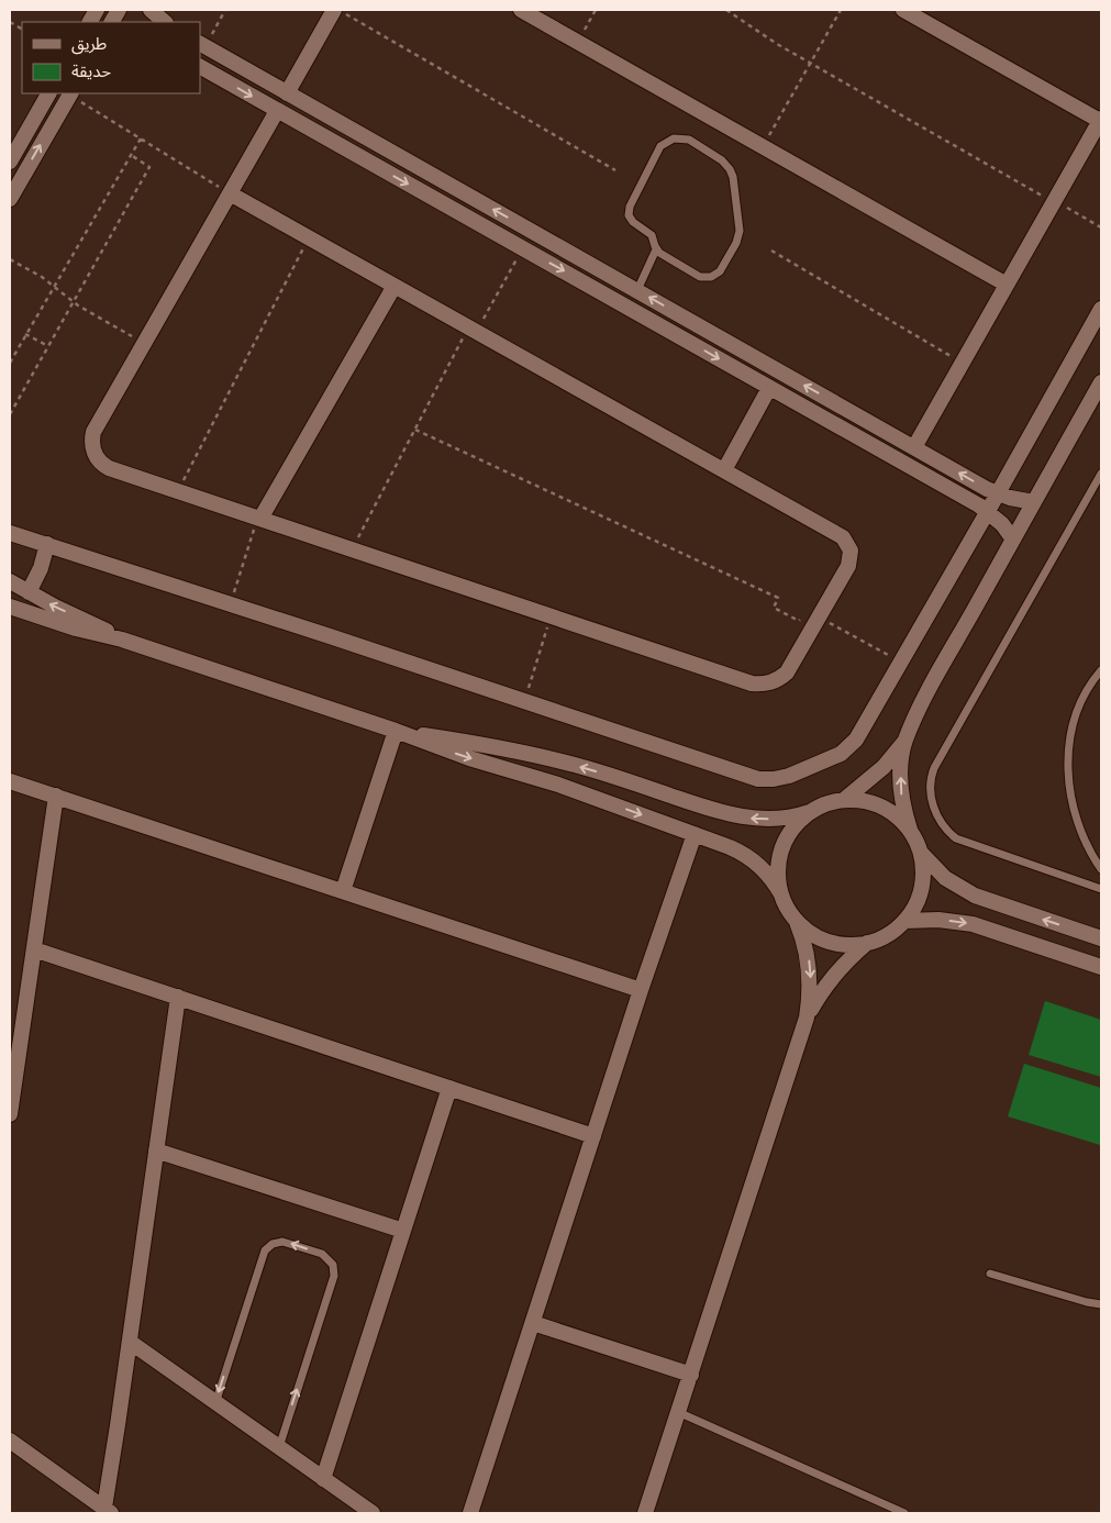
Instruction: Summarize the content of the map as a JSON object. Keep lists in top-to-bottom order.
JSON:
{
  "legend": ["طريق", "حديقة"]
}
